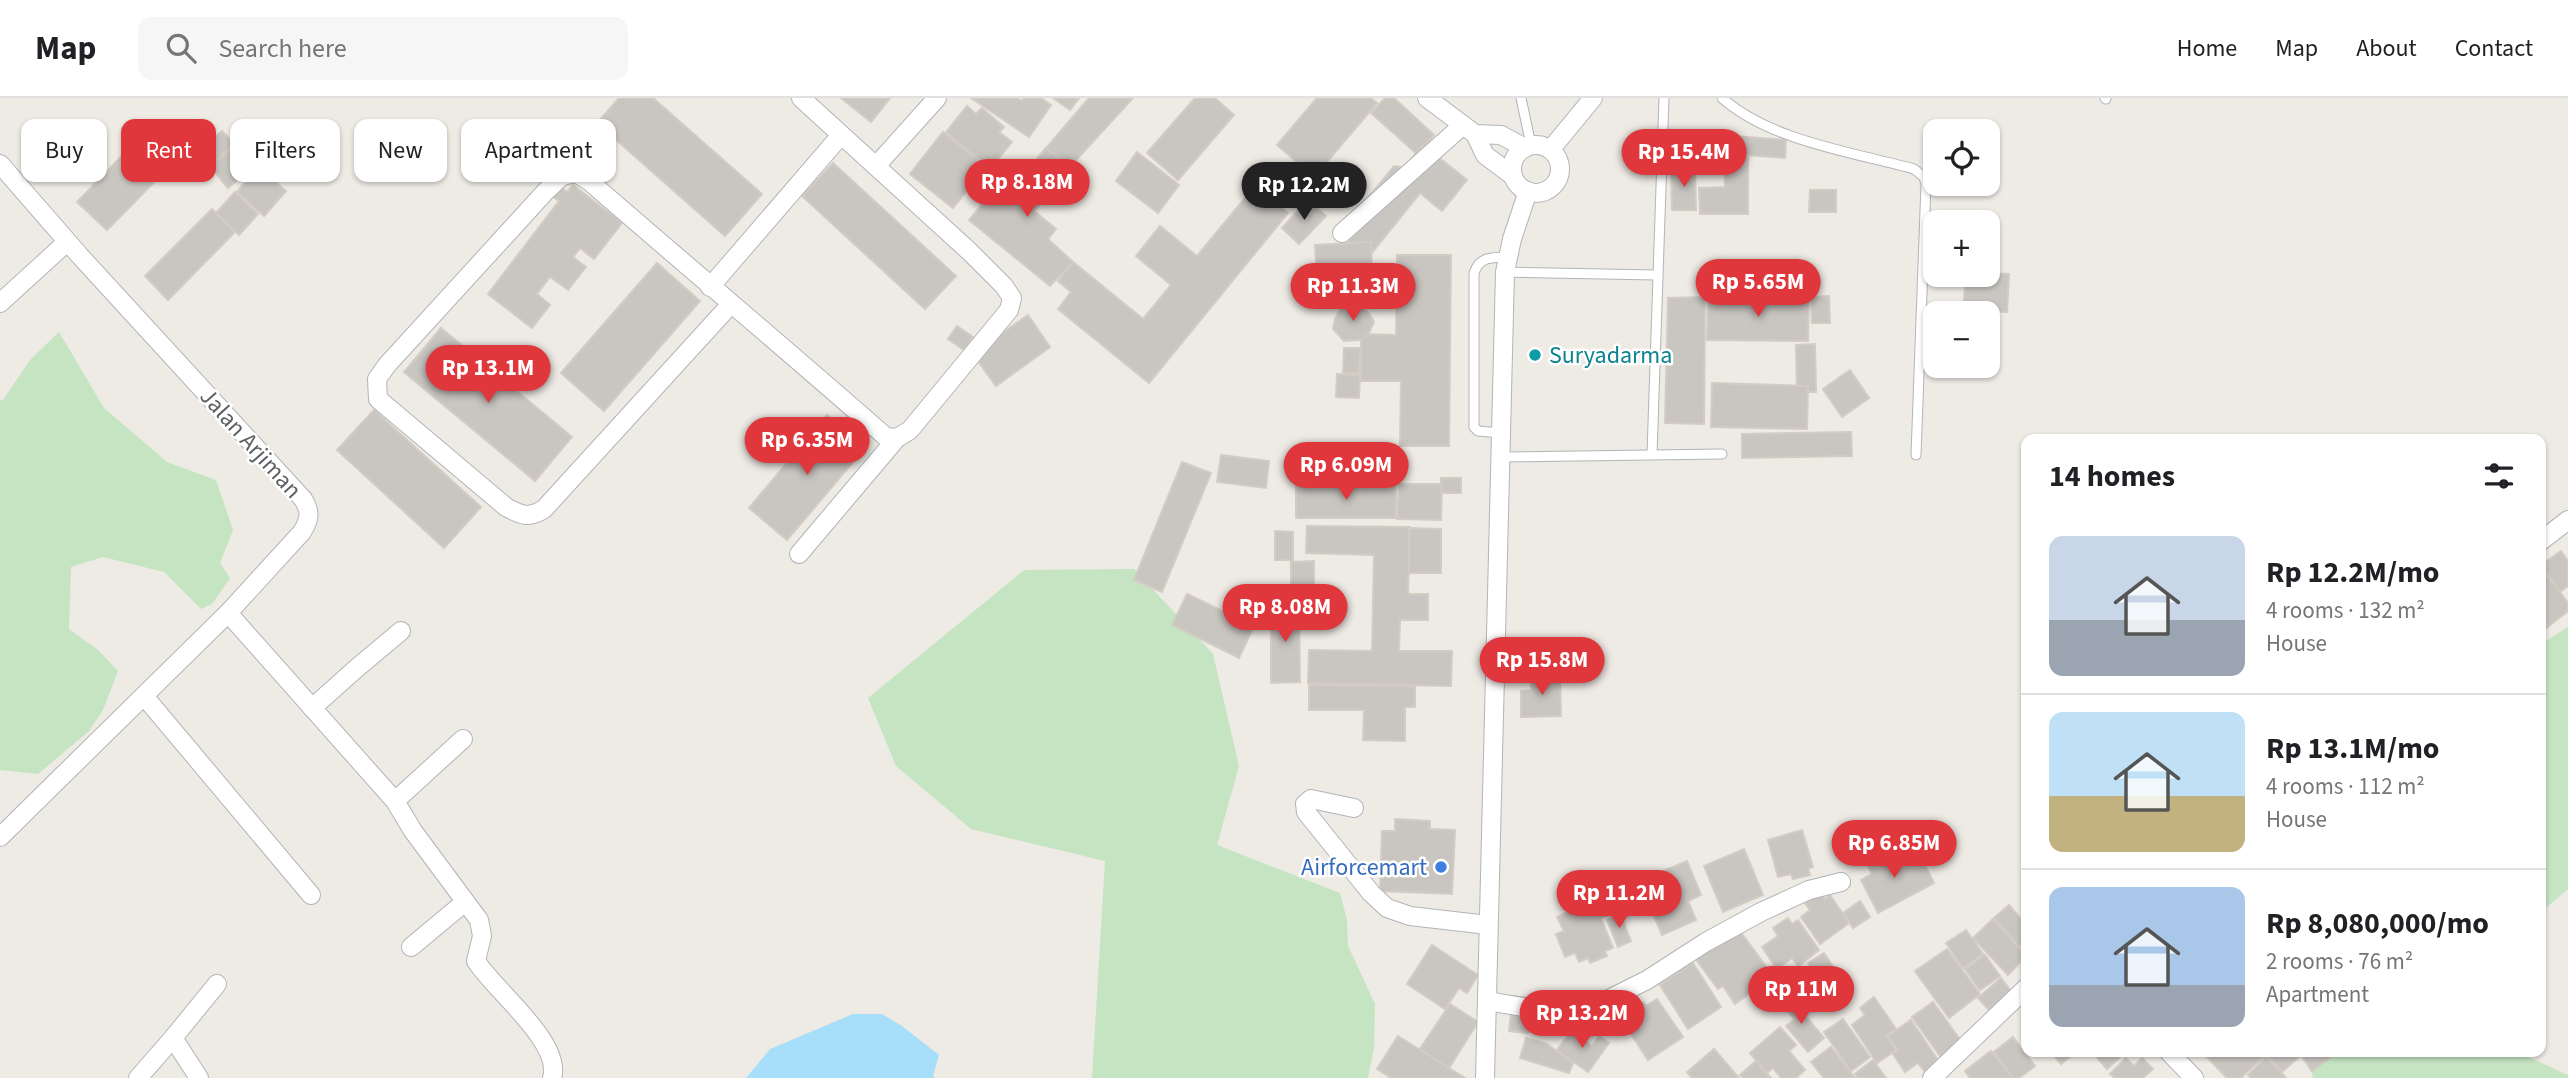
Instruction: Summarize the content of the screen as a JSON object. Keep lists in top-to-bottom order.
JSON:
{
  "streets": {
    "street": ["Jalan Arjiman"]
  },
  "places": ["Suryadarma", "Airforcemart"],
  "page": {
    "header": "Map",
    "search": "Search here",
    "nav": [
      "Home",
      "Map",
      "About",
      "Contact"
    ],
    "map_buttons": ["+", "−"],
    "chip": [
      "Buy",
      "Rent",
      "Filters",
      "New",
      "Apartment"
    ],
    "price": [
      "Rp 15.4M",
      "Rp 8.18M",
      "Rp 12.2M",
      "Rp 5.65M",
      "Rp 11.3M",
      "Rp 13.1M",
      "Rp 6.35M",
      "Rp 6.09M",
      "Rp 8.08M",
      "Rp 15.8M",
      "Rp 6.85M",
      "Rp 11.2M",
      "Rp 11M",
      "Rp 13.2M"
    ],
    "heading": "14 homes",
    "list": [
      {
        "name": "Rp 12.2M/mo",
        "note": "4 rooms · 132 m² · House"
      },
      {
        "name": "Rp 13.1M/mo",
        "note": "4 rooms · 112 m² · House"
      },
      {
        "name": "Rp 8,080,000/mo",
        "note": "2 rooms · 76 m² · Apartment"
      }
    ]
  }
}
